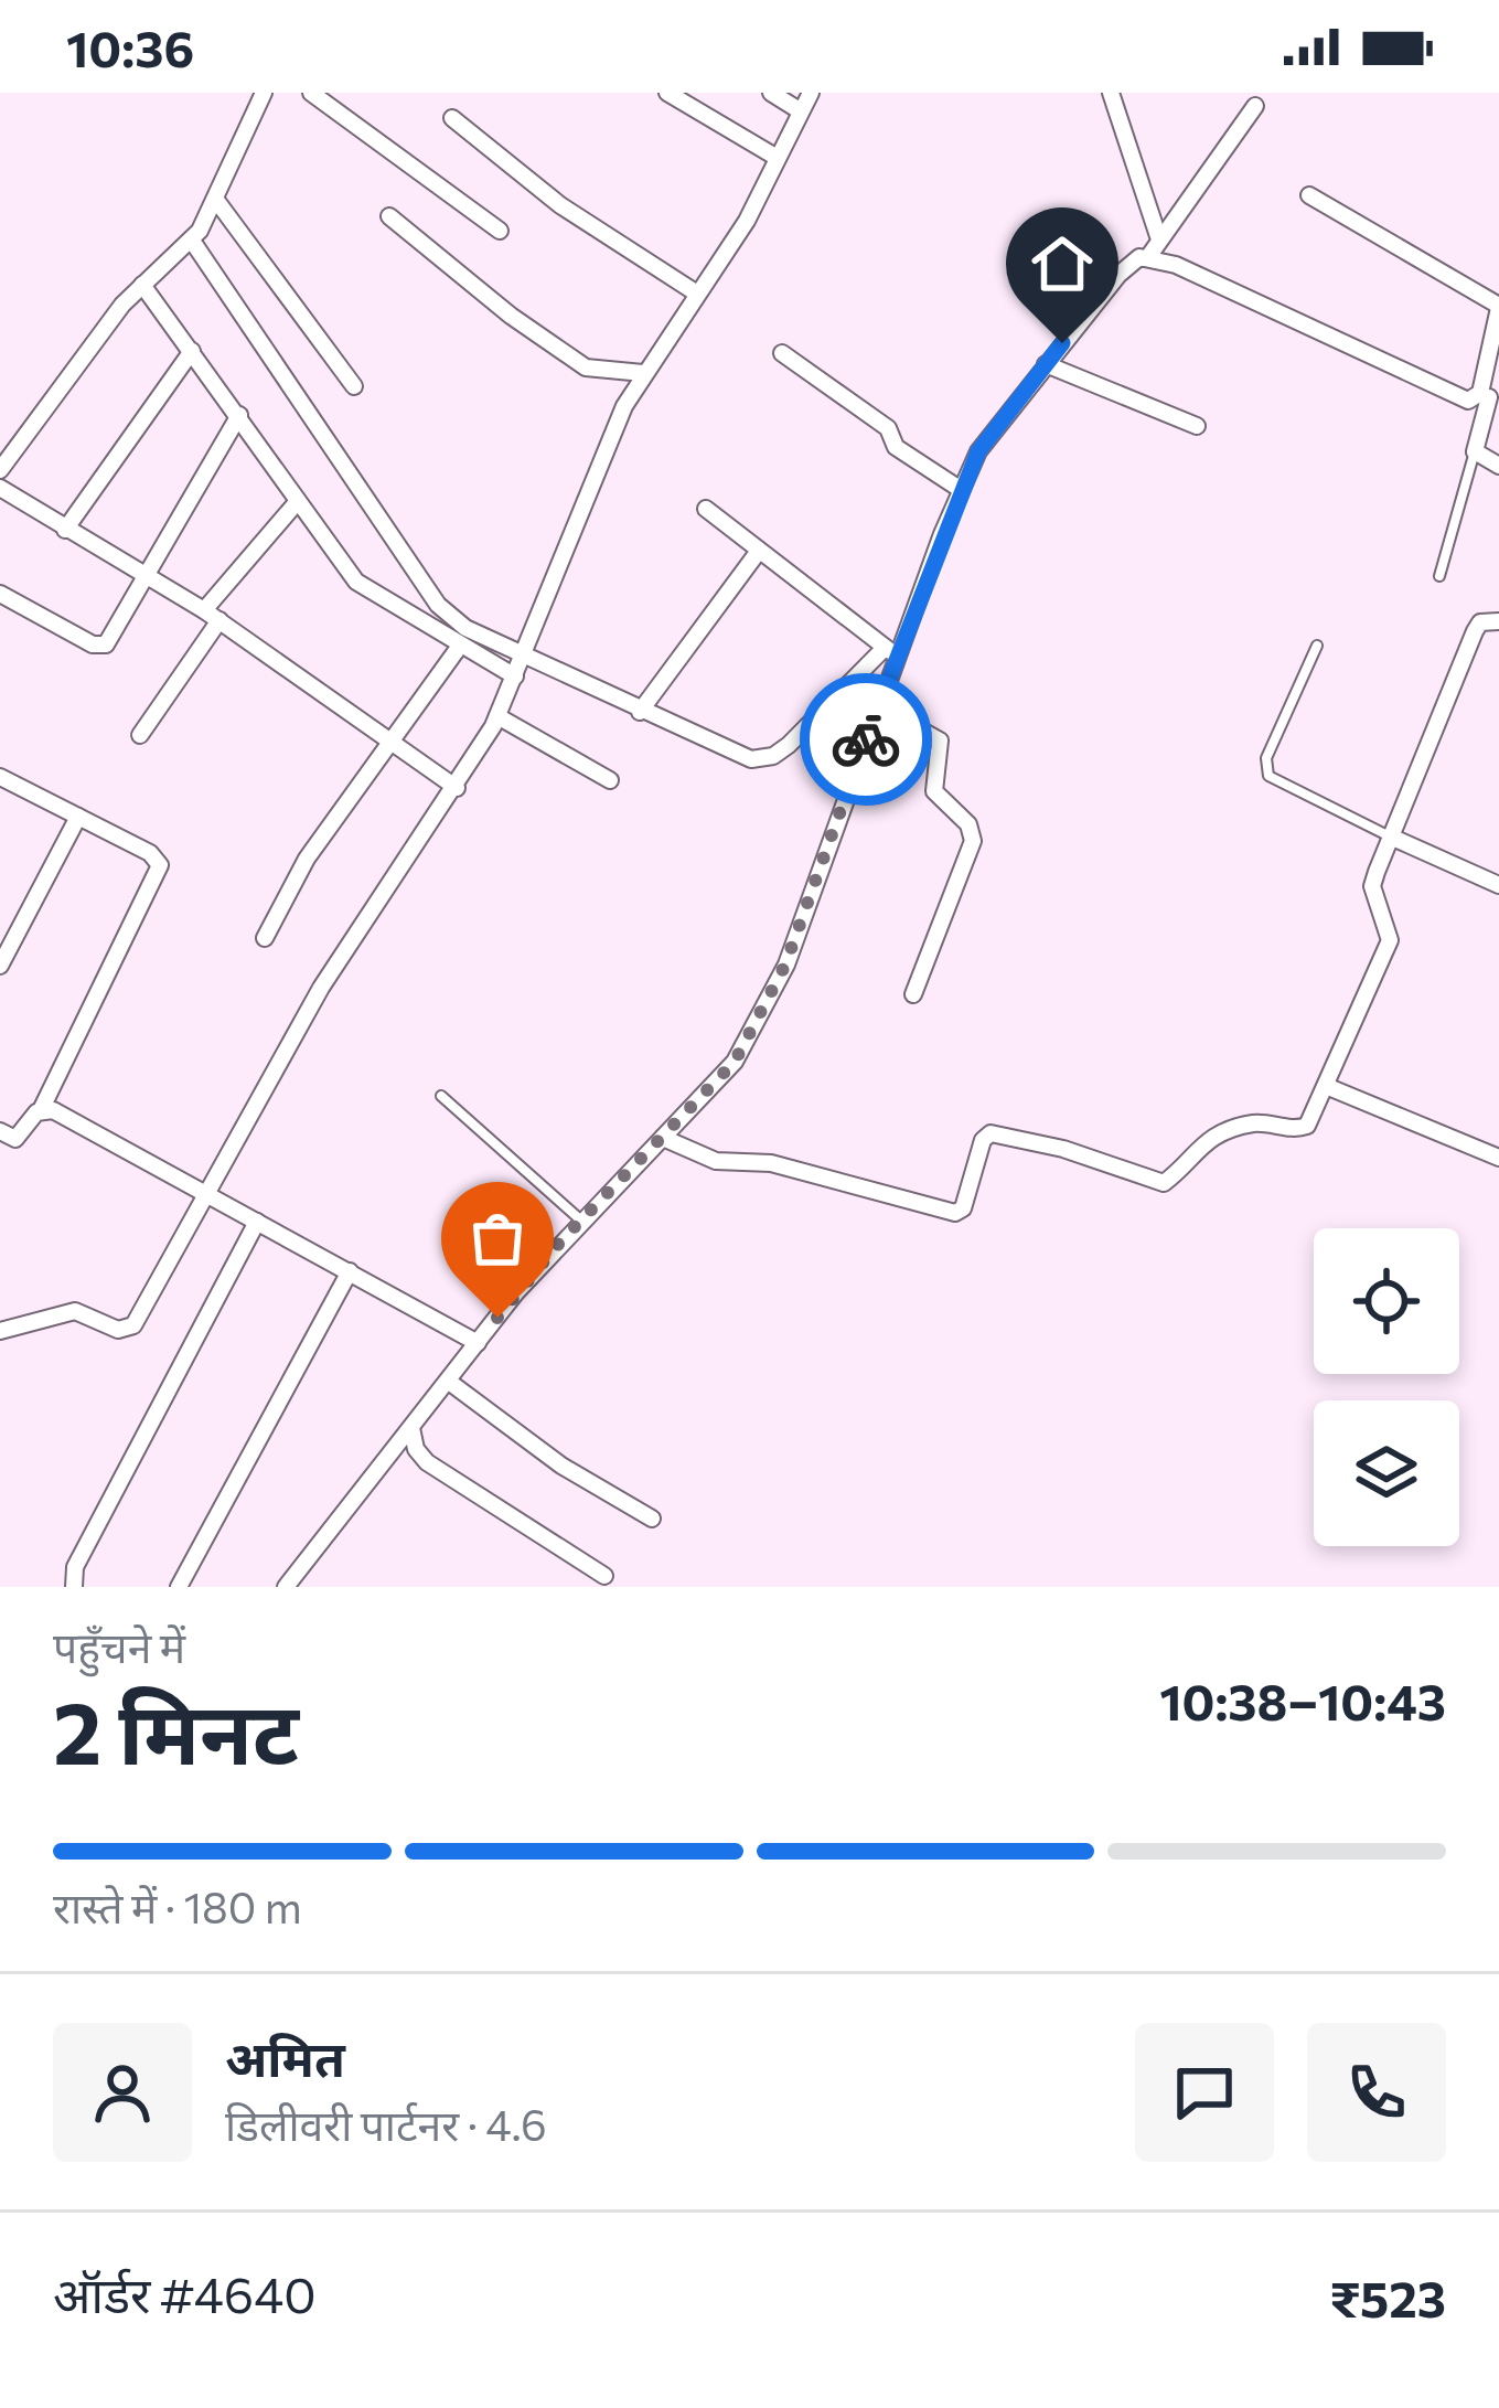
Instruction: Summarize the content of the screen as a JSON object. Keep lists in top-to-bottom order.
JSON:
{
  "page": {
    "status": "10:36",
    "heading": ["2 मिनट", "पहुँचने में", "10:38–10:43"],
    "panel": [
      "अमित",
      "डिलीवरी पार्टनर · 4.6",
      "ऑर्डर #4640",
      "₹523"
    ],
    "bar": "रास्ते में · 180 m"
  }
}
